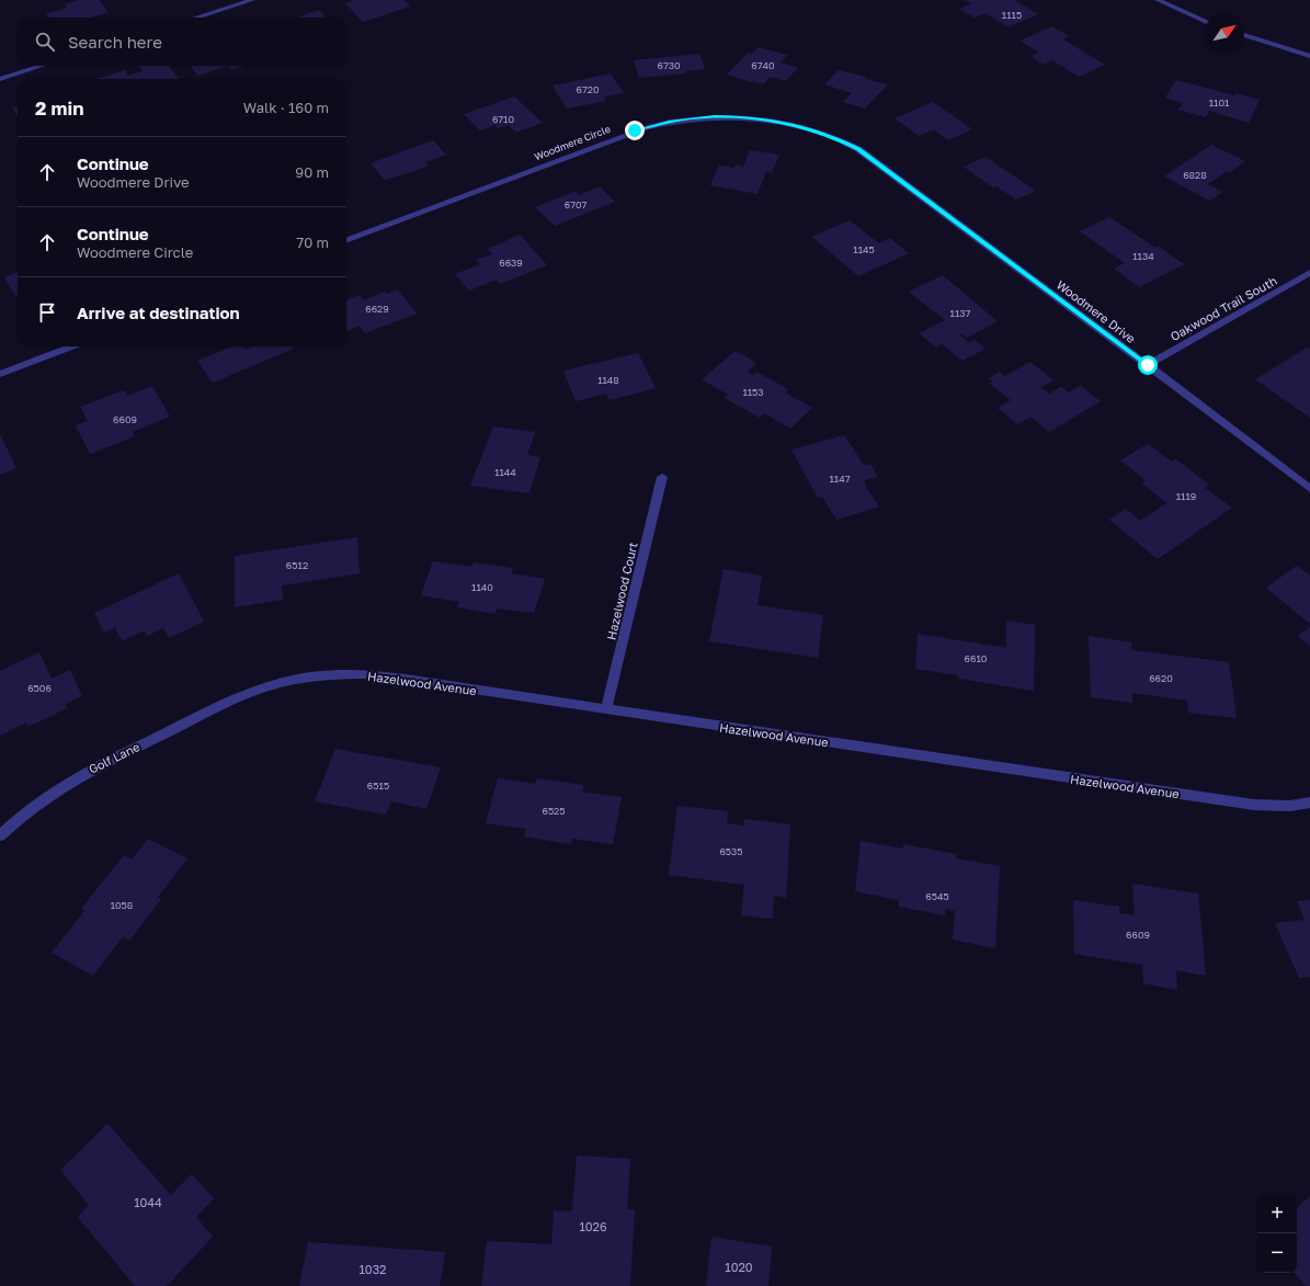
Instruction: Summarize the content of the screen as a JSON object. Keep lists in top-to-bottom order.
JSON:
{
  "streets": {
    "street": [
      "Woodmere Circle",
      "Oakwood Trail South",
      "Woodmere Drive",
      "Hazelwood Court",
      "Hazelwood Avenue",
      "Golf Lane"
    ]
  },
  "crossings": [
    ["Woodmere Circle", "Woodmere Drive"],
    ["Oakwood Trail South", "Woodmere Drive"],
    ["Hazelwood Court", "Hazelwood Avenue"],
    ["Hazelwood Avenue", "Golf Lane"]
  ],
  "house_numbers": [
    "1115",
    "6730",
    "6740",
    "6720",
    "1101",
    "6710",
    "6828",
    "6707",
    "1145",
    "1134",
    "6639",
    "6629",
    "1137",
    "1148",
    "1153",
    "6609",
    "1144",
    "1147",
    "1119",
    "6512",
    "1140",
    "6610",
    "6620",
    "6506",
    "6515",
    "6525",
    "6535",
    "6545",
    "1058",
    "6609",
    "1044",
    "1026",
    "1020",
    "1032"
  ],
  "north": "top right",
  "page": {
    "search": "Search here",
    "heading": ["2 min", "Walk · 160 m"],
    "list": [
      ["Continue", "Woodmere Drive", "90 m"],
      ["Continue", "Woodmere Circle", "70 m"],
      "Arrive at destination"
    ],
    "map_buttons": ["+", "−"]
  }
}
